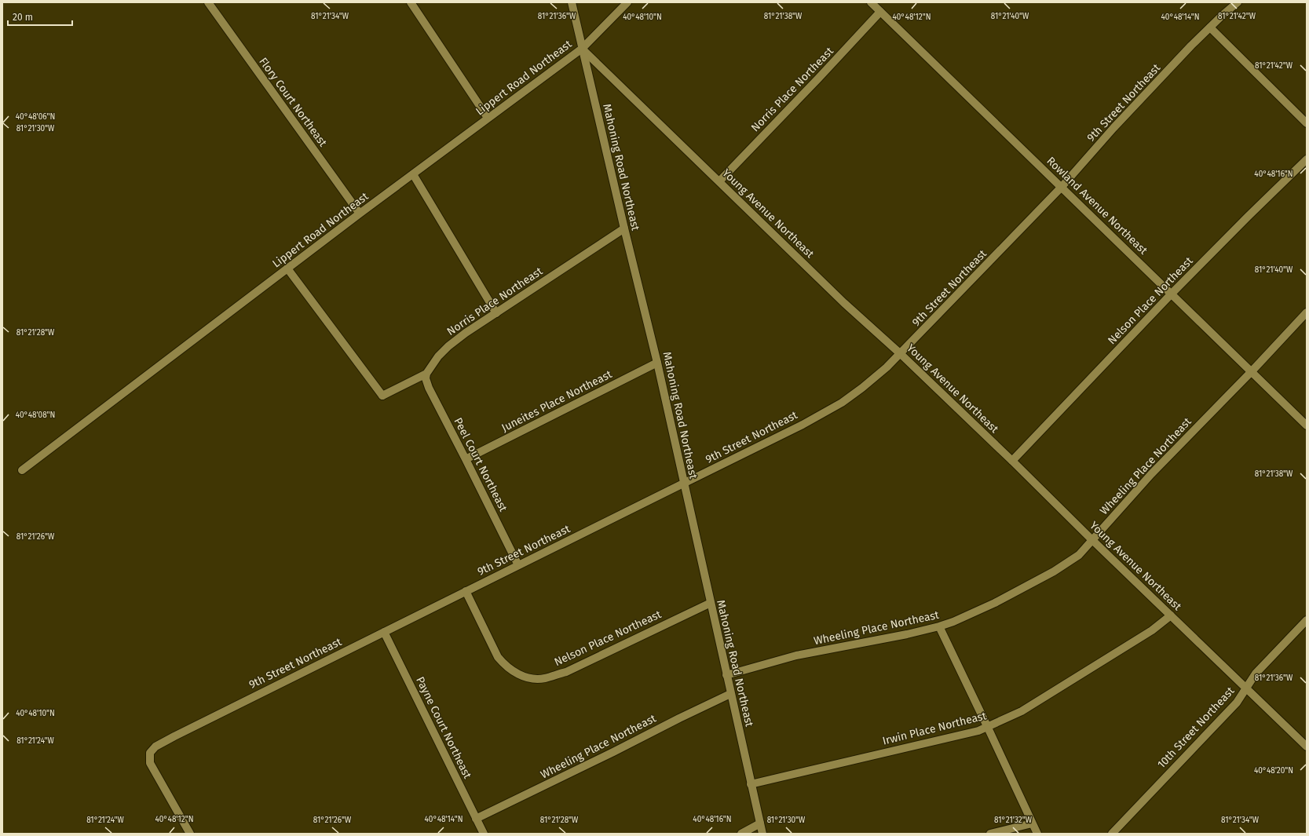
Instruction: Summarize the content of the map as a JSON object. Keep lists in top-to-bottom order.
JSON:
{
  "streets": {
    "street": [
      "Lippert Road Northeast",
      "Norris Place Northeast",
      "Flory Court Northeast",
      "9th Street Northeast",
      "Mahoning Road Northeast",
      "Rowland Avenue Northeast",
      "Young Avenue Northeast",
      "Nelson Place Northeast",
      "Juneites Place Northeast",
      "Peel Court Northeast",
      "Wheeling Place Northeast",
      "Payne Court Northeast",
      "10th Street Northeast",
      "Irwin Place Northeast"
    ]
  },
  "crossings": [
    ["Lippert Road Northeast", "Flory Court Northeast"],
    ["Lippert Road Northeast", "Mahoning Road Northeast"],
    ["Lippert Road Northeast", "Young Avenue Northeast"],
    ["Norris Place Northeast", "Mahoning Road Northeast"],
    ["Norris Place Northeast", "Rowland Avenue Northeast"],
    ["Norris Place Northeast", "Young Avenue Northeast"],
    ["Norris Place Northeast", "Peel Court Northeast"],
    ["9th Street Northeast", "Mahoning Road Northeast"],
    ["9th Street Northeast", "Rowland Avenue Northeast"],
    ["9th Street Northeast", "Young Avenue Northeast"],
    ["9th Street Northeast", "Nelson Place Northeast"],
    ["9th Street Northeast", "Peel Court Northeast"],
    ["9th Street Northeast", "Payne Court Northeast"],
    ["Mahoning Road Northeast", "Young Avenue Northeast"],
    ["Mahoning Road Northeast", "Nelson Place Northeast"],
    ["Mahoning Road Northeast", "Juneites Place Northeast"],
    ["Mahoning Road Northeast", "Wheeling Place Northeast"],
    ["Mahoning Road Northeast", "Irwin Place Northeast"],
    ["Rowland Avenue Northeast", "Nelson Place Northeast"],
    ["Rowland Avenue Northeast", "Wheeling Place Northeast"],
    ["Young Avenue Northeast", "Nelson Place Northeast"],
    ["Young Avenue Northeast", "Wheeling Place Northeast"],
    ["Young Avenue Northeast", "10th Street Northeast"],
    ["Young Avenue Northeast", "Irwin Place Northeast"],
    ["Juneites Place Northeast", "Peel Court Northeast"],
    ["Wheeling Place Northeast", "Payne Court Northeast"]
  ],
  "scale_bar": "20 m",
  "coordinates": [
    "81°21'36\"W",
    "81°21'42\"W",
    "81°21'34\"W",
    "81°21'38\"W",
    "81°21'40\"W",
    "40°48'10\"N",
    "40°48'12\"N",
    "40°48'14\"N",
    "40°48'06\"N",
    "81°21'30\"W",
    "40°48'16\"N",
    "81°21'28\"W",
    "40°48'08\"N",
    "81°21'26\"W",
    "81°21'24\"W",
    "40°48'20\"N",
    "81°21'32\"W"
  ]
}
